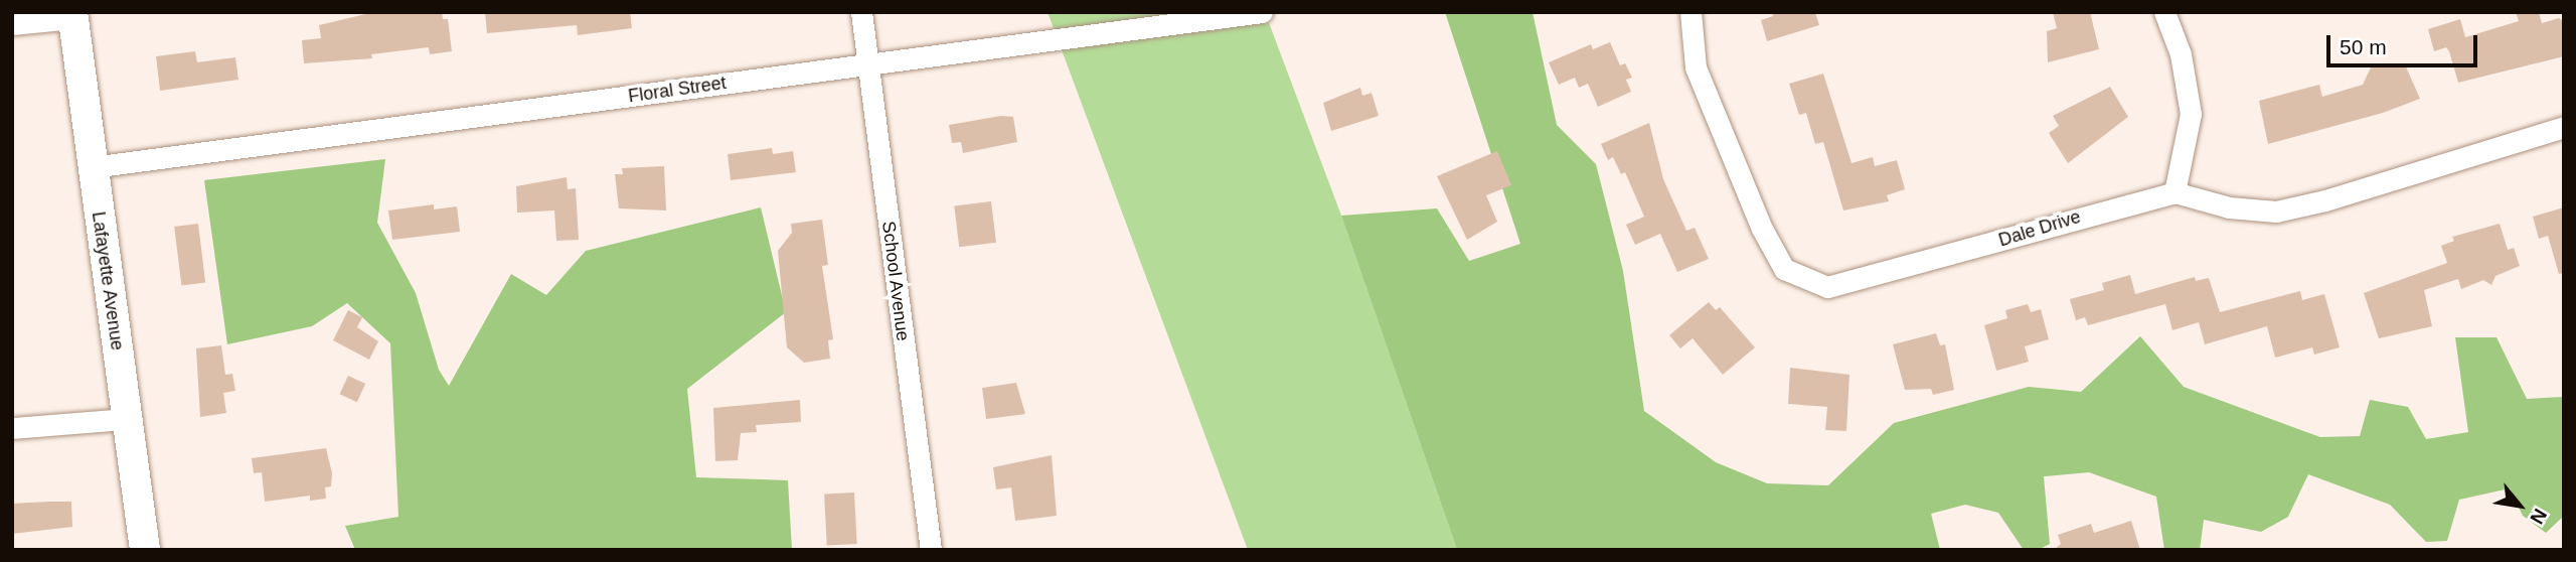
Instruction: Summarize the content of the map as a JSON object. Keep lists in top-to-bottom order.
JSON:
{
  "streets": {
    "street": [
      "Floral Street",
      "Dale Drive",
      "Lafayette Avenue",
      "School Avenue"
    ]
  },
  "crossings": [
    ["Floral Street", "Lafayette Avenue"],
    ["Floral Street", "School Avenue"]
  ],
  "scale_bar": "50 m",
  "north": "bottom right"
}
